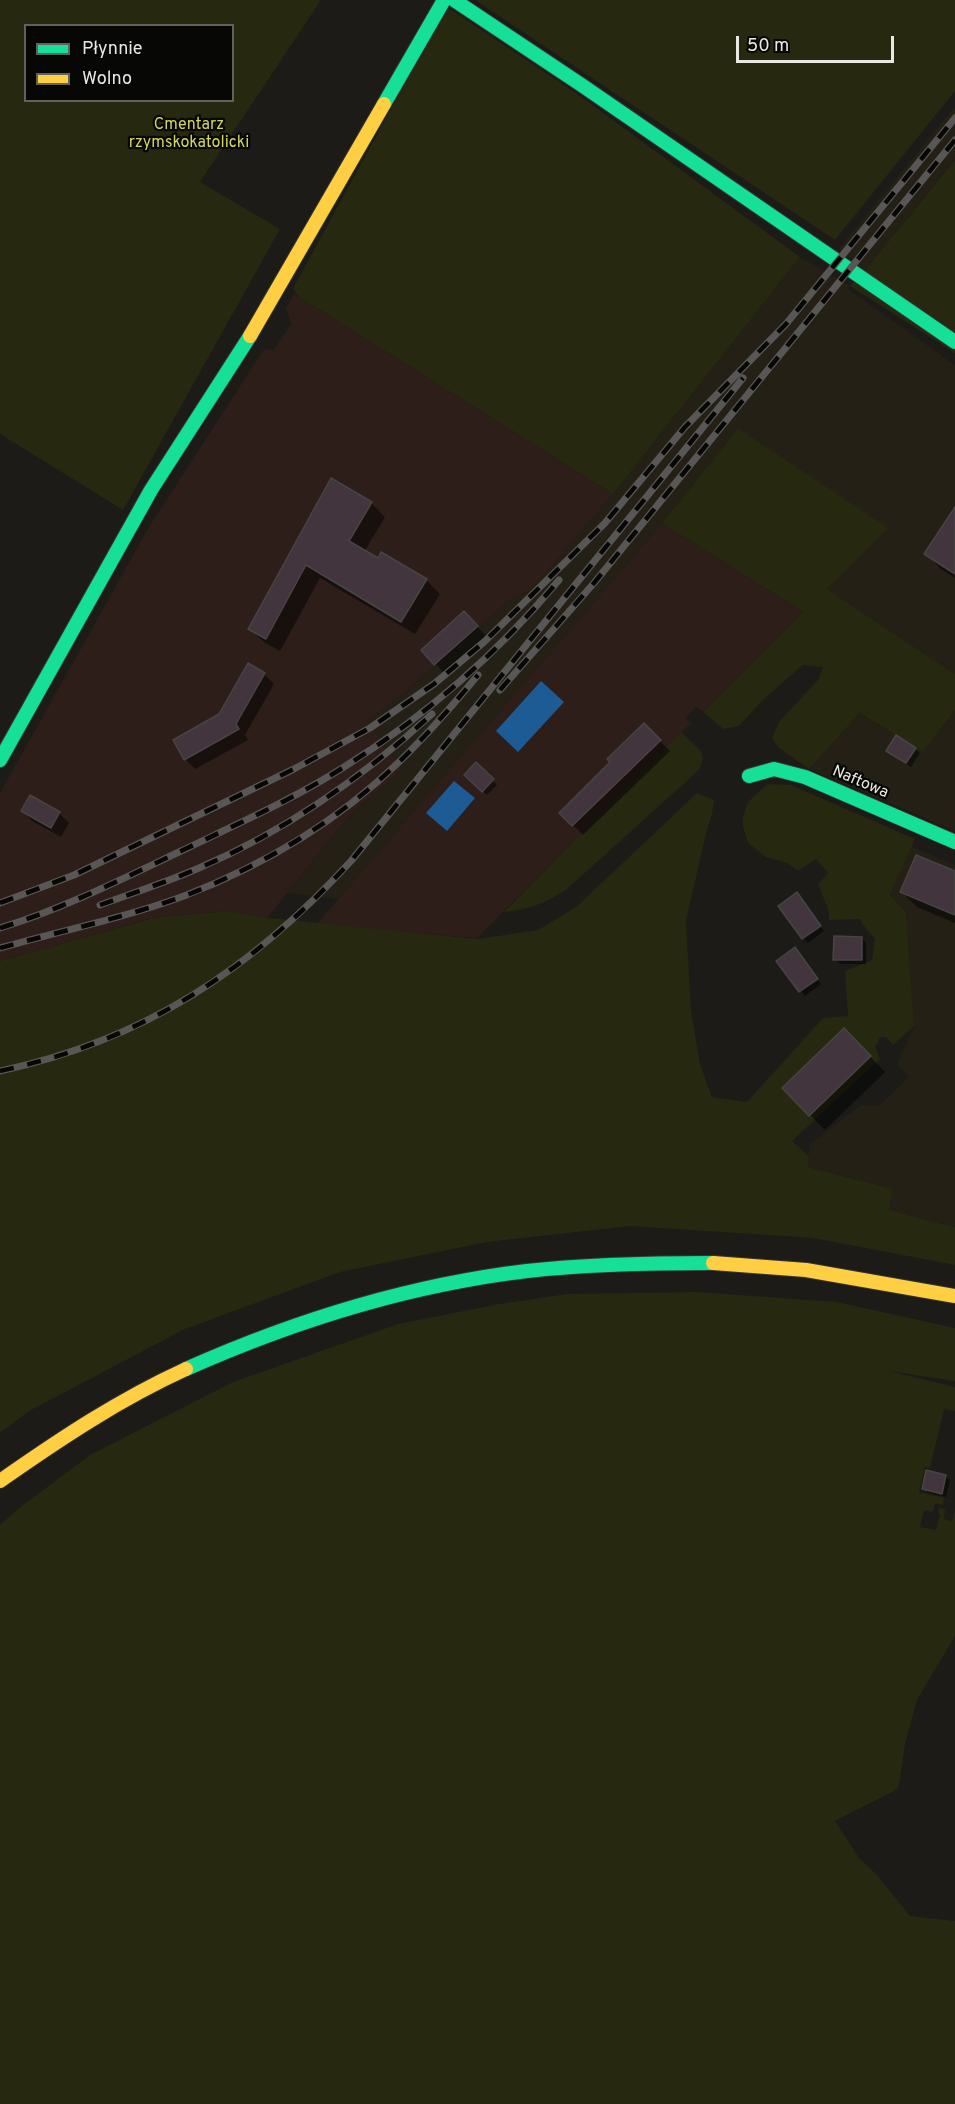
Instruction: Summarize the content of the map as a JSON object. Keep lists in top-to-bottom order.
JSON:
{
  "streets": {
    "street": ["Naftowa"]
  },
  "parks": ["Cmentarz rzymskokatolicki"],
  "legend": ["Płynnie", "Wolno"],
  "scale_bar": "50 m"
}
